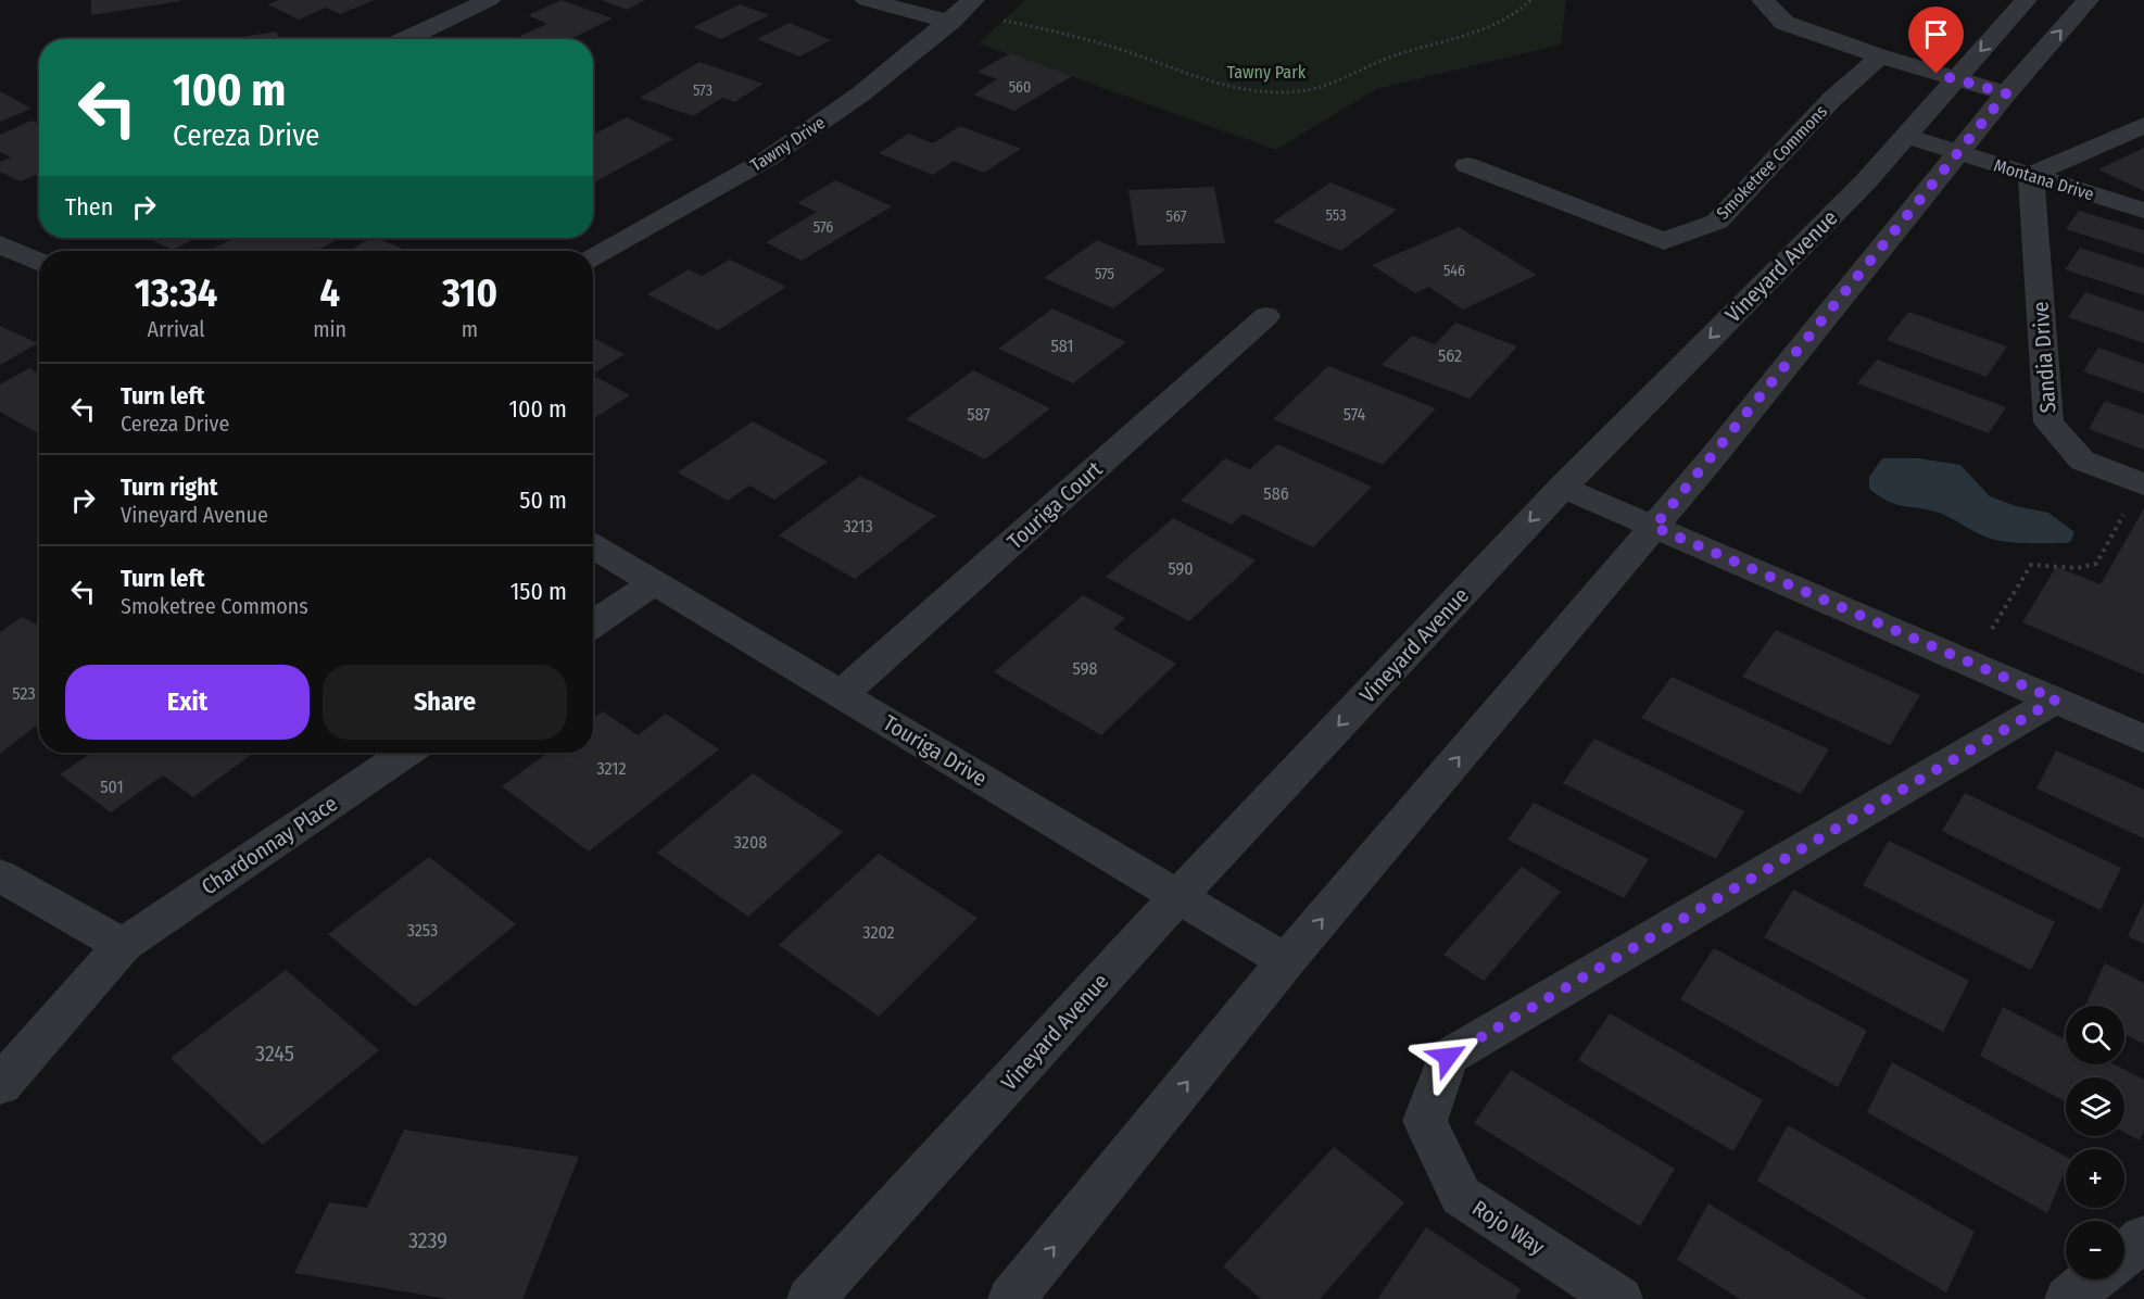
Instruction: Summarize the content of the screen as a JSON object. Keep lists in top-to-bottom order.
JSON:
{
  "streets": {
    "street": [
      "Tawny Drive",
      "Smoketree Commons",
      "Montana Drive",
      "Vineyard Avenue",
      "Sandia Drive",
      "Touriga Court",
      "Touriga Drive",
      "Chardonnay Place",
      "Rojo Way"
    ]
  },
  "crossings": [
    ["Montana Drive", "Vineyard Avenue"],
    ["Montana Drive", "Sandia Drive"],
    ["Vineyard Avenue", "Touriga Drive"],
    ["Touriga Court", "Touriga Drive"]
  ],
  "parks": ["Tawny Park"],
  "house_numbers": [
    "560",
    "573",
    "553",
    "567",
    "576",
    "546",
    "575",
    "581",
    "562",
    "587",
    "574",
    "586",
    "3213",
    "590",
    "598",
    "523",
    "3212",
    "501",
    "3208",
    "3253",
    "3202",
    "3245",
    "3239"
  ],
  "page": {
    "turn": ["100 m", "Cereza Drive"],
    "then": "Then",
    "eta": [
      "13:34",
      "Arrival",
      "4",
      "min",
      "310",
      "m"
    ],
    "list": [
      {
        "name": "Turn left",
        "note": "Cereza Drive",
        "value": "100 m"
      },
      {
        "name": "Turn right",
        "note": "Vineyard Avenue",
        "value": "50 m"
      },
      {
        "name": "Turn left",
        "note": "Smoketree Commons",
        "value": "150 m"
      }
    ],
    "buttons": ["Exit", "Share"],
    "map_buttons": ["+", "−"]
  }
}
